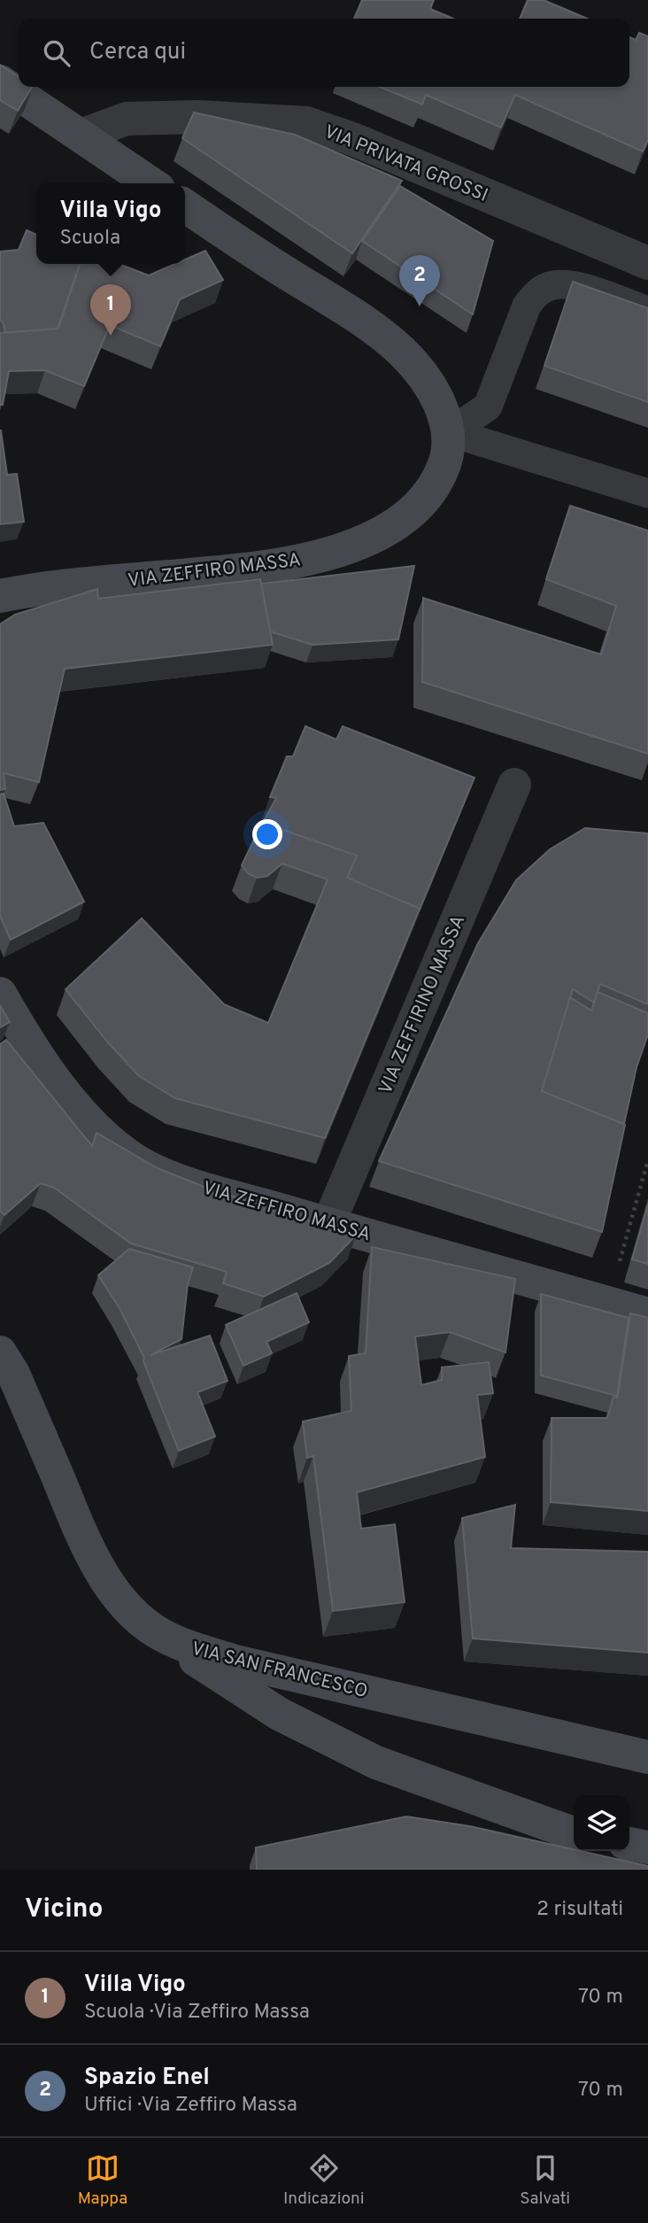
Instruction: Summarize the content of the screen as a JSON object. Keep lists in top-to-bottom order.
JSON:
{
  "streets": {
    "main road": ["VIA ZEFFIRO MASSA", "VIA SAN FRANCESCO"],
    "street": ["VIA PRIVATA GROSSI", "VIA ZEFFIRINO MASSA"]
  },
  "crossings": [
    ["VIA ZEFFIRO MASSA", "VIA ZEFFIRINO MASSA"]
  ],
  "page": {
    "search": "Cerca qui",
    "popup": ["Villa Vigo", "Scuola"],
    "pins": ["2", "1"],
    "heading": ["Vicino", "2 risultati"],
    "list": [
      {
        "mark": "1",
        "name": "Villa Vigo",
        "note": "Scuola · Via Zeffiro Massa",
        "value": "70 m"
      },
      {
        "mark": "2",
        "name": "Spazio Enel",
        "note": "Uffici · Via Zeffiro Massa",
        "value": "70 m"
      }
    ],
    "nav": ["Mappa", "Indicazioni", "Salvati"]
  }
}
